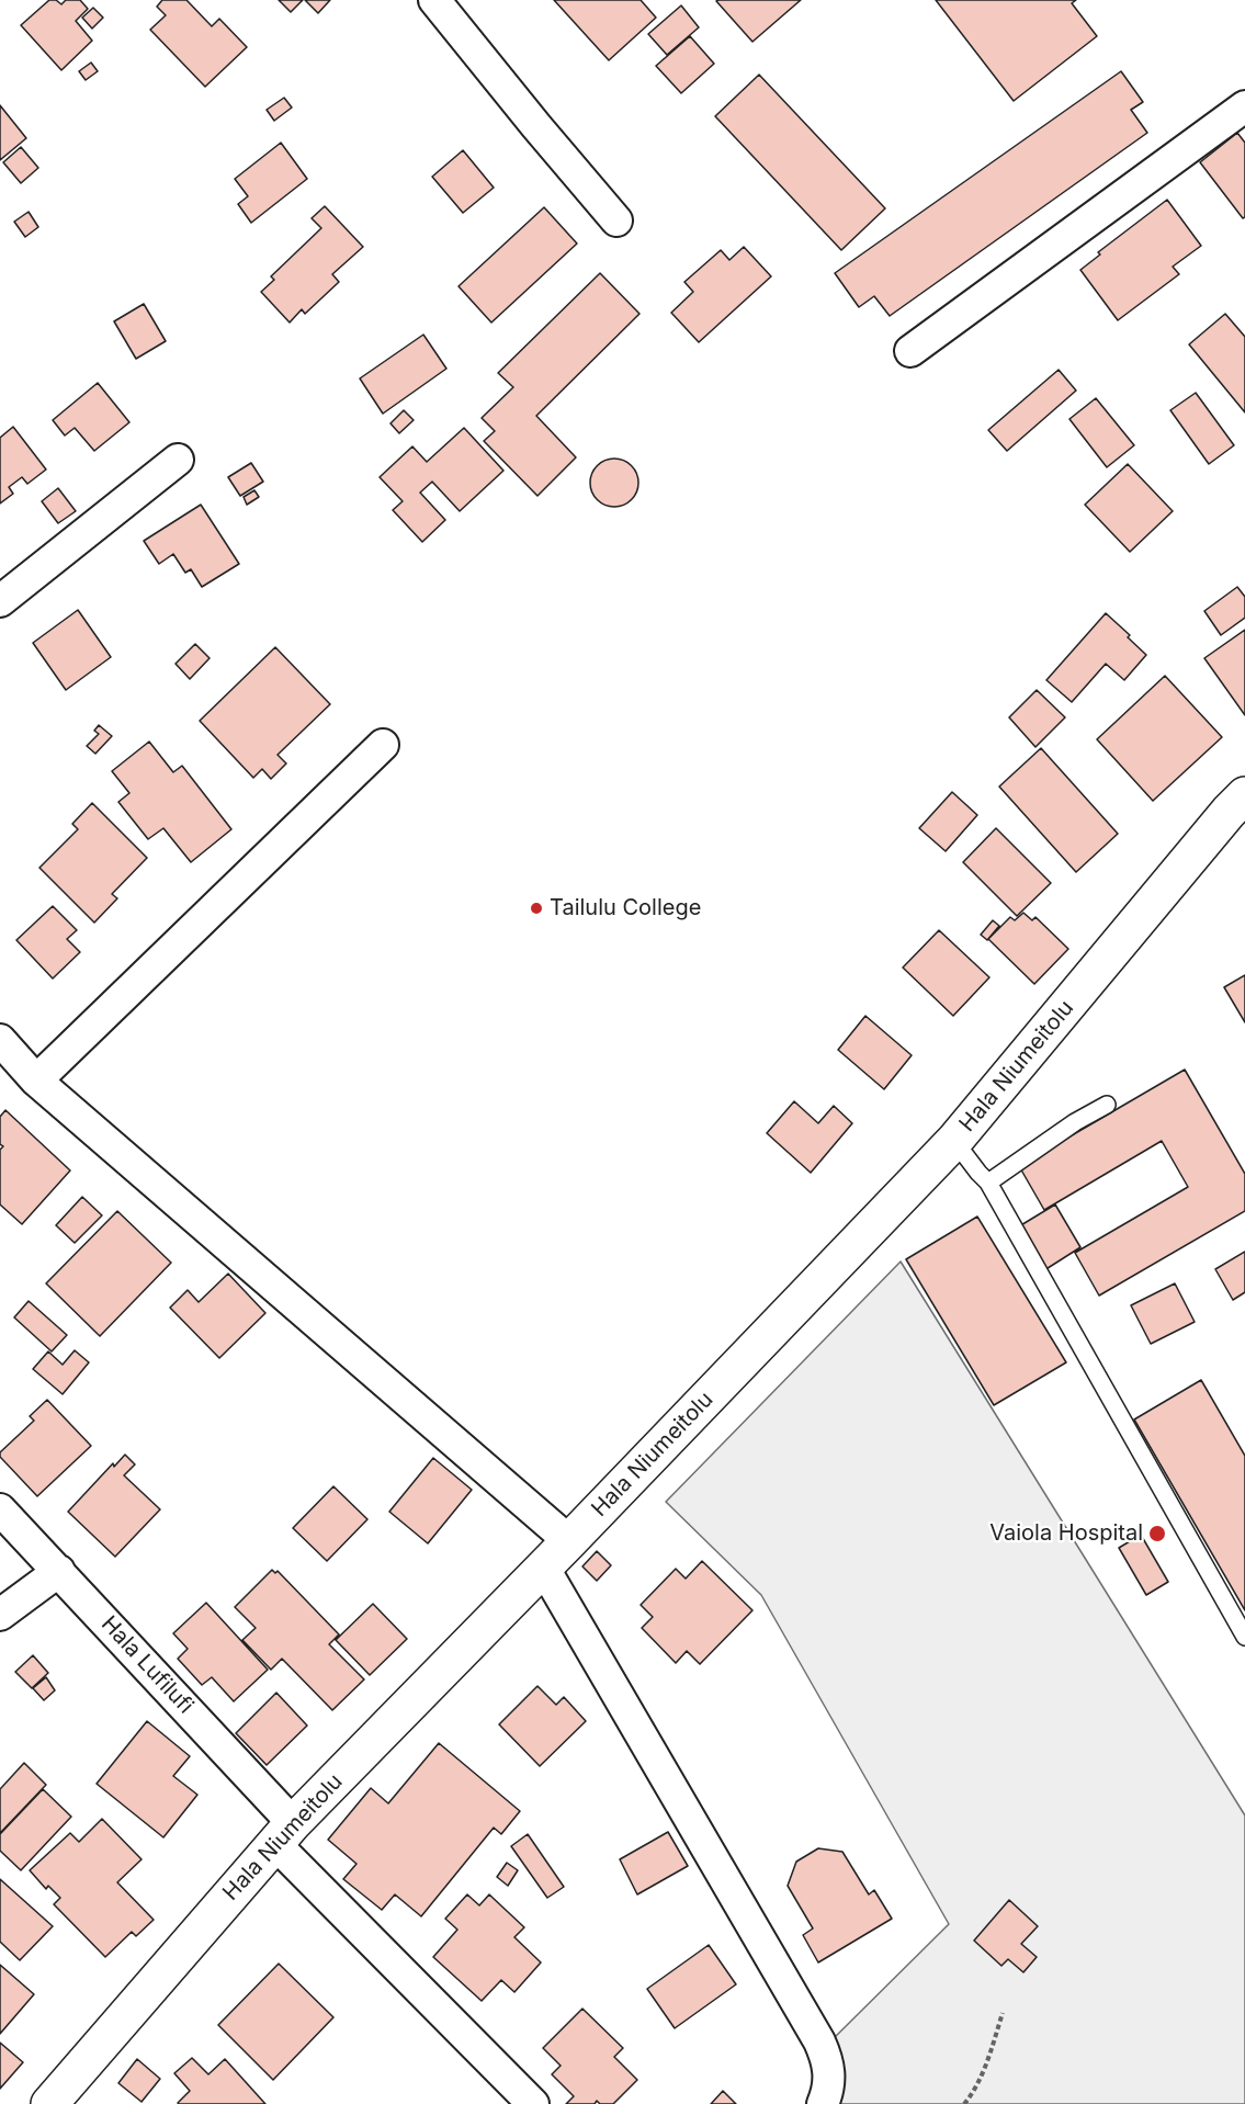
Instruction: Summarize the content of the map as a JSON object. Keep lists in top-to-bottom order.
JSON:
{
  "streets": {
    "street": ["Hala Niumeitolu", "Hala Lufilufi"]
  },
  "crossings": [
    ["Hala Niumeitolu", "Hala Lufilufi"]
  ],
  "places": ["Tailulu College", "Vaiola Hospital"]
}
